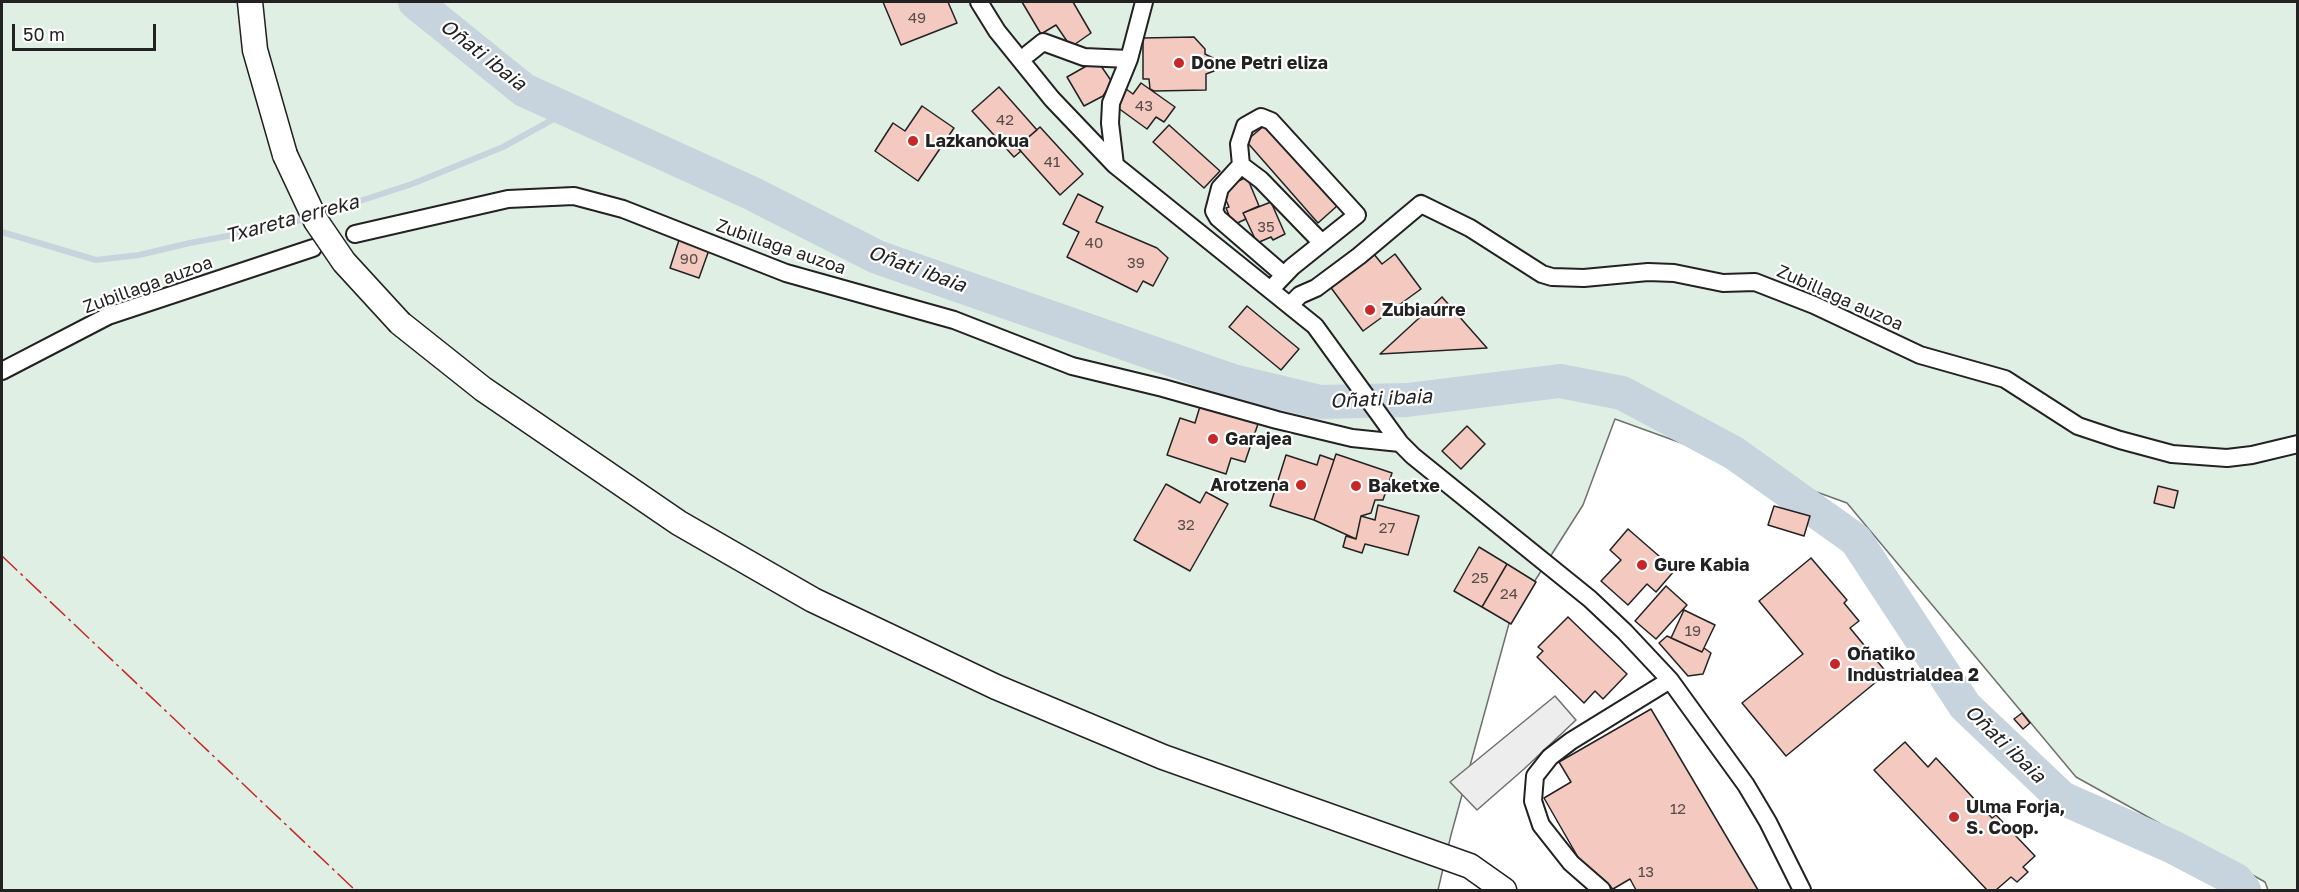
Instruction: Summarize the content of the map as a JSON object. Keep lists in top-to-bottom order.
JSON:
{
  "streets": {
    "street": ["Zubillaga auzoa"]
  },
  "water": ["Oñati ibaia", "Txareta erreka"],
  "places": [
    "Done Petri eliza",
    "Lazkanokua",
    "Zubiaurre",
    "Garajea",
    "Arotzena",
    "Baketxe",
    "Gure Kabia",
    "Oñatiko Industrialdea 2",
    "Ulma Forja, S. Coop."
  ],
  "house_numbers": [
    "49",
    "43",
    "42",
    "41",
    "35",
    "40",
    "90",
    "39",
    "32",
    "27",
    "25",
    "24",
    "19",
    "12",
    "13"
  ],
  "scale_bar": "50 m"
}
